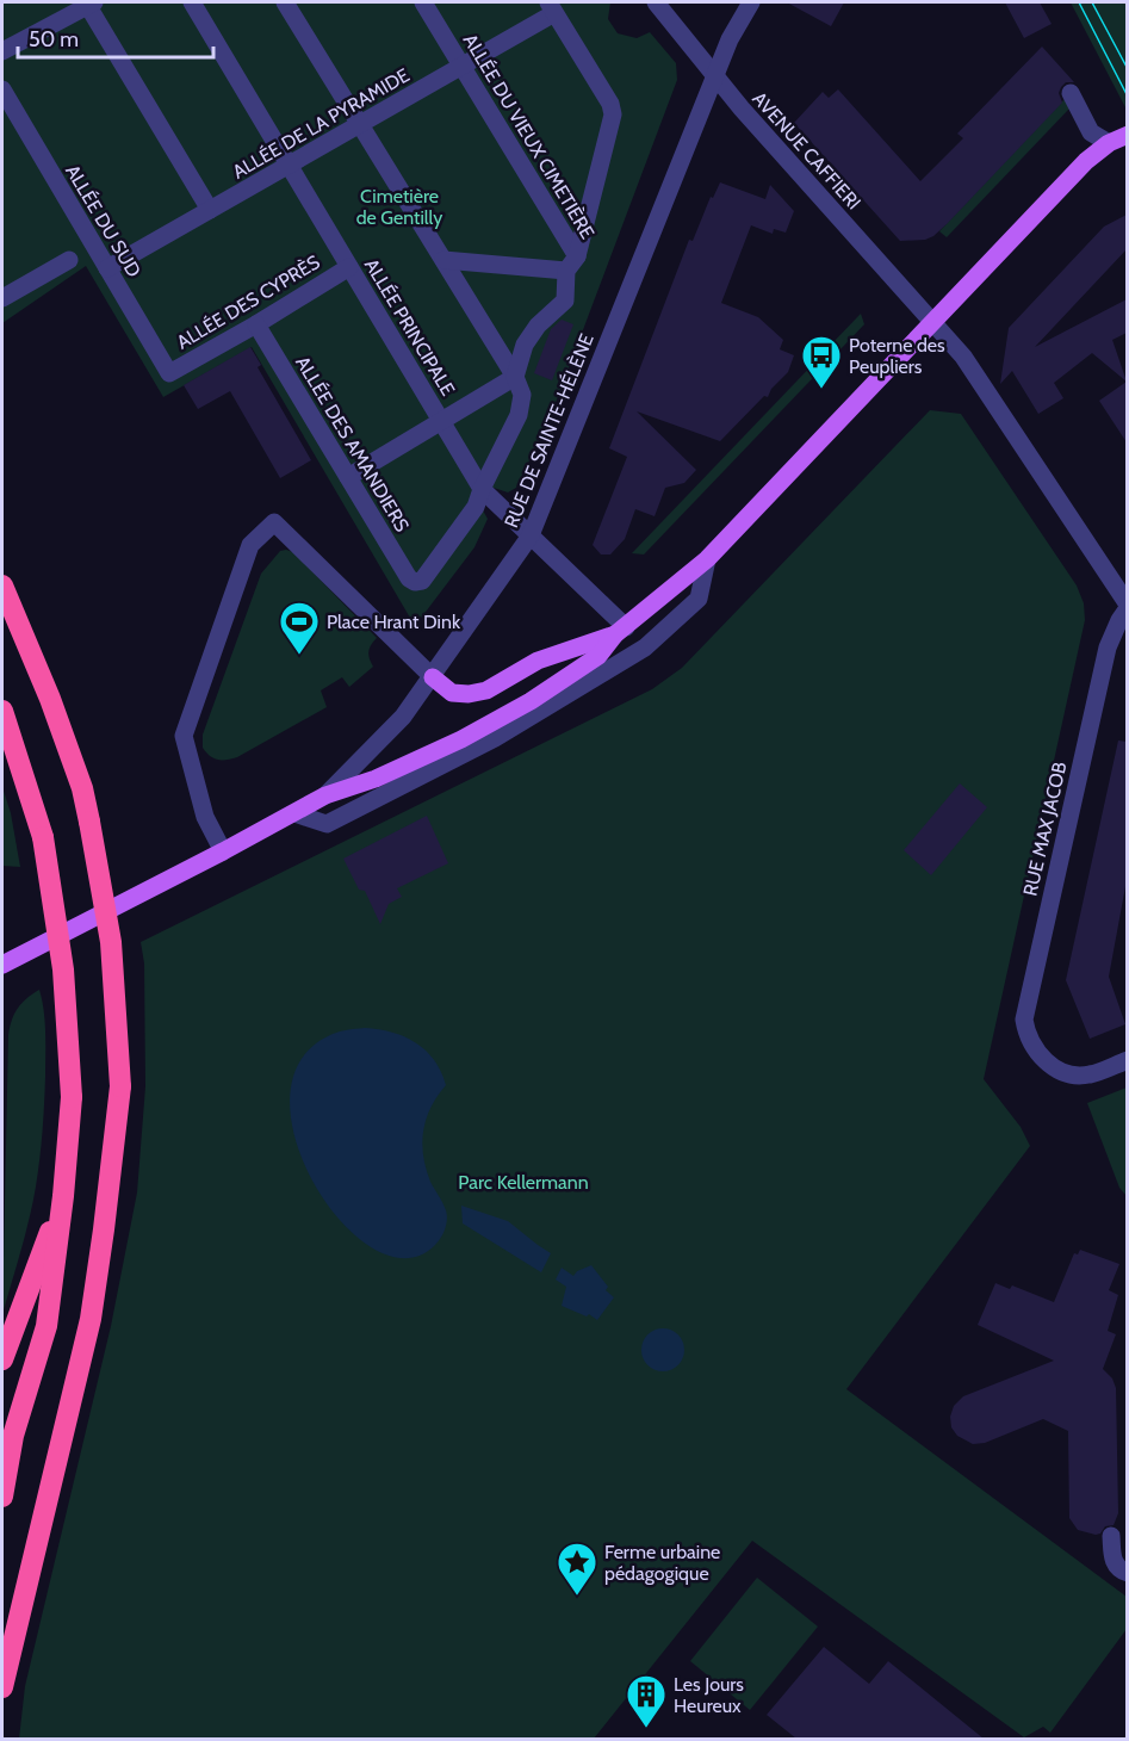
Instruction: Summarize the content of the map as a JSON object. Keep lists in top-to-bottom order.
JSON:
{
  "streets": {
    "street": [
      "ALLÉE DE LA PYRAMIDE",
      "ALLÉE DU VIEUX CIMETIÈRE",
      "AVENUE CAFFIERI",
      "ALLÉE DU SUD",
      "ALLÉE DES CYPRÈS",
      "ALLÉE PRINCIPALE",
      "RUE DE SAINTE-HÉLÈNE",
      "ALLÉE DES AMANDIERS",
      "RUE MAX JACOB"
    ]
  },
  "crossings": [
    ["ALLÉE DE LA PYRAMIDE", "ALLÉE DU VIEUX CIMETIÈRE"],
    ["ALLÉE DE LA PYRAMIDE", "ALLÉE DU SUD"],
    ["ALLÉE DE LA PYRAMIDE", "ALLÉE PRINCIPALE"],
    ["AVENUE CAFFIERI", "RUE DE SAINTE-HÉLÈNE"],
    ["AVENUE CAFFIERI", "RUE MAX JACOB"],
    ["ALLÉE DU SUD", "ALLÉE DES CYPRÈS"],
    ["ALLÉE DES CYPRÈS", "ALLÉE PRINCIPALE"],
    ["ALLÉE DES CYPRÈS", "ALLÉE DES AMANDIERS"],
    ["ALLÉE PRINCIPALE", "RUE DE SAINTE-HÉLÈNE"],
    ["ALLÉE PRINCIPALE", "ALLÉE DES AMANDIERS"]
  ],
  "parks": ["Cimetière de Gentilly", "Parc Kellermann"],
  "places": {
    "bus stop": ["Poterne des Peupliers"],
    "sports": ["Place Hrant Dink"],
    "place": ["Ferme urbaine pédagogique"],
    "building": ["Les Jours Heureux"]
  },
  "scale_bar": "50 m"
}
